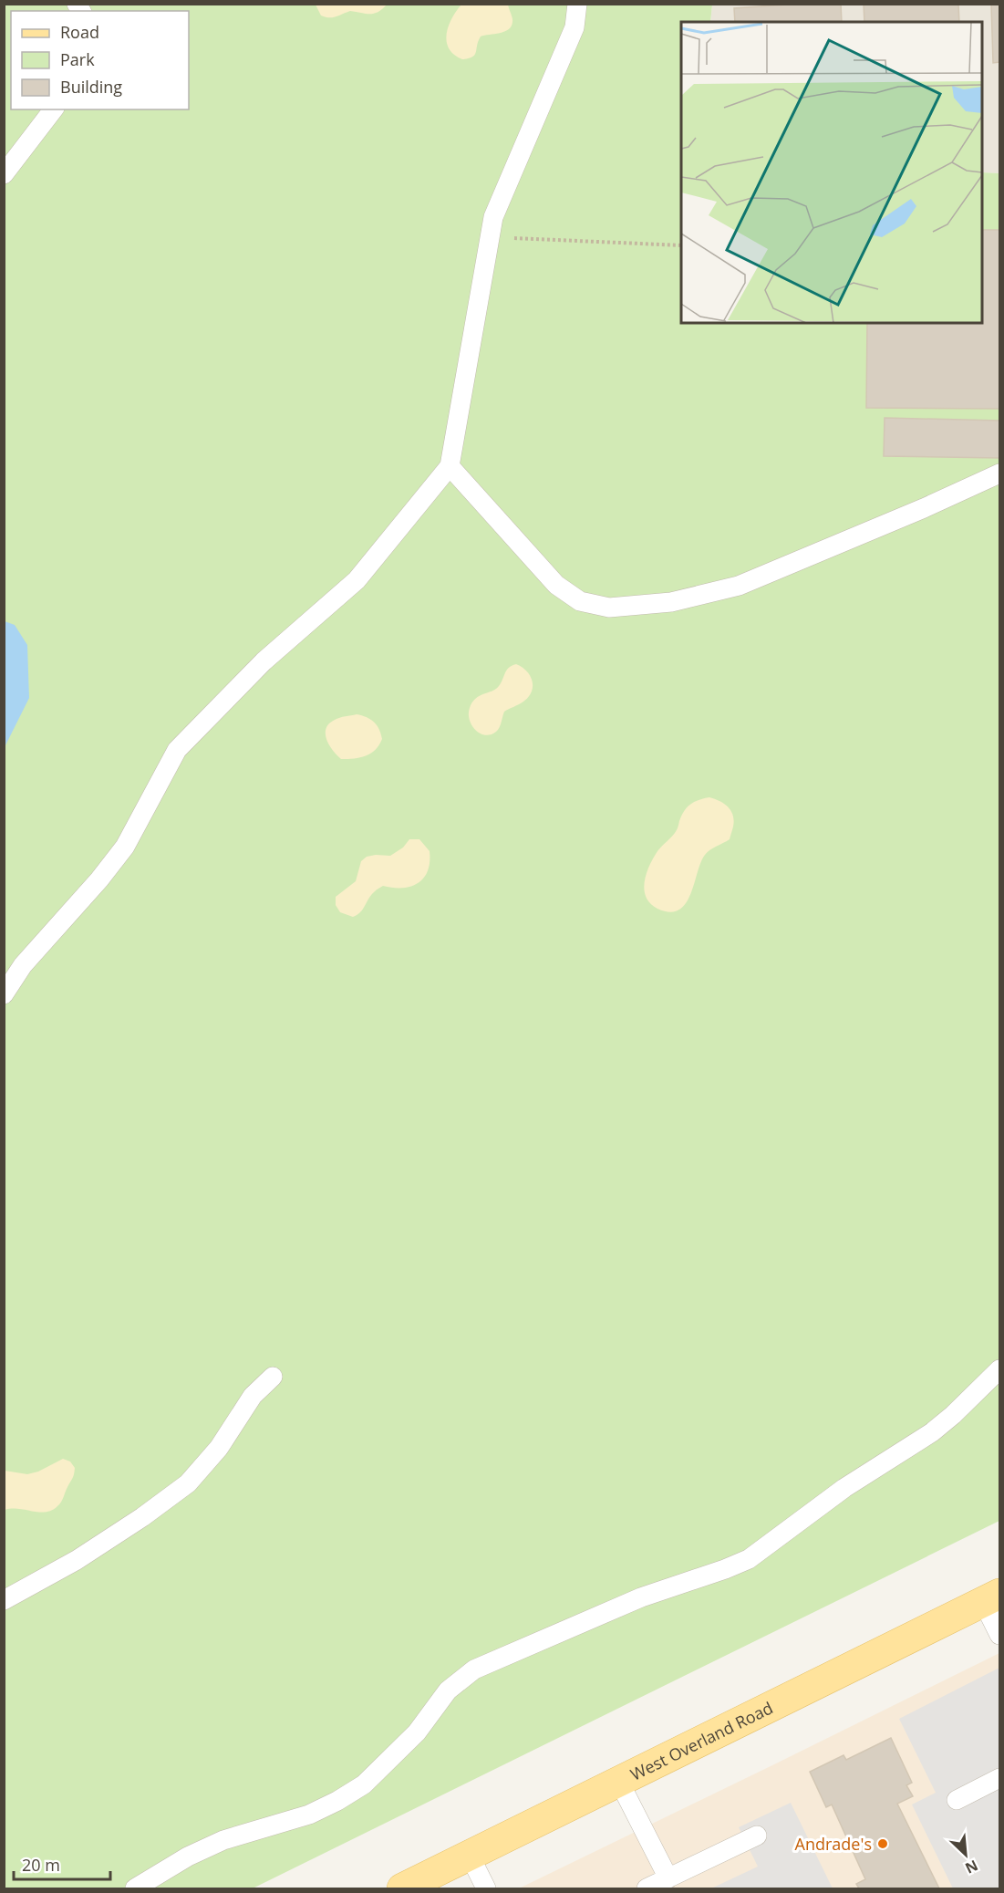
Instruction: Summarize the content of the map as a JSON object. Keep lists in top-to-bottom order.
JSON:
{
  "streets": {
    "main road": ["West Overland Road"]
  },
  "places": ["Andrade's"],
  "legend": ["Road", "Park", "Building"],
  "scale_bar": "20 m",
  "north": "bottom right"
}
